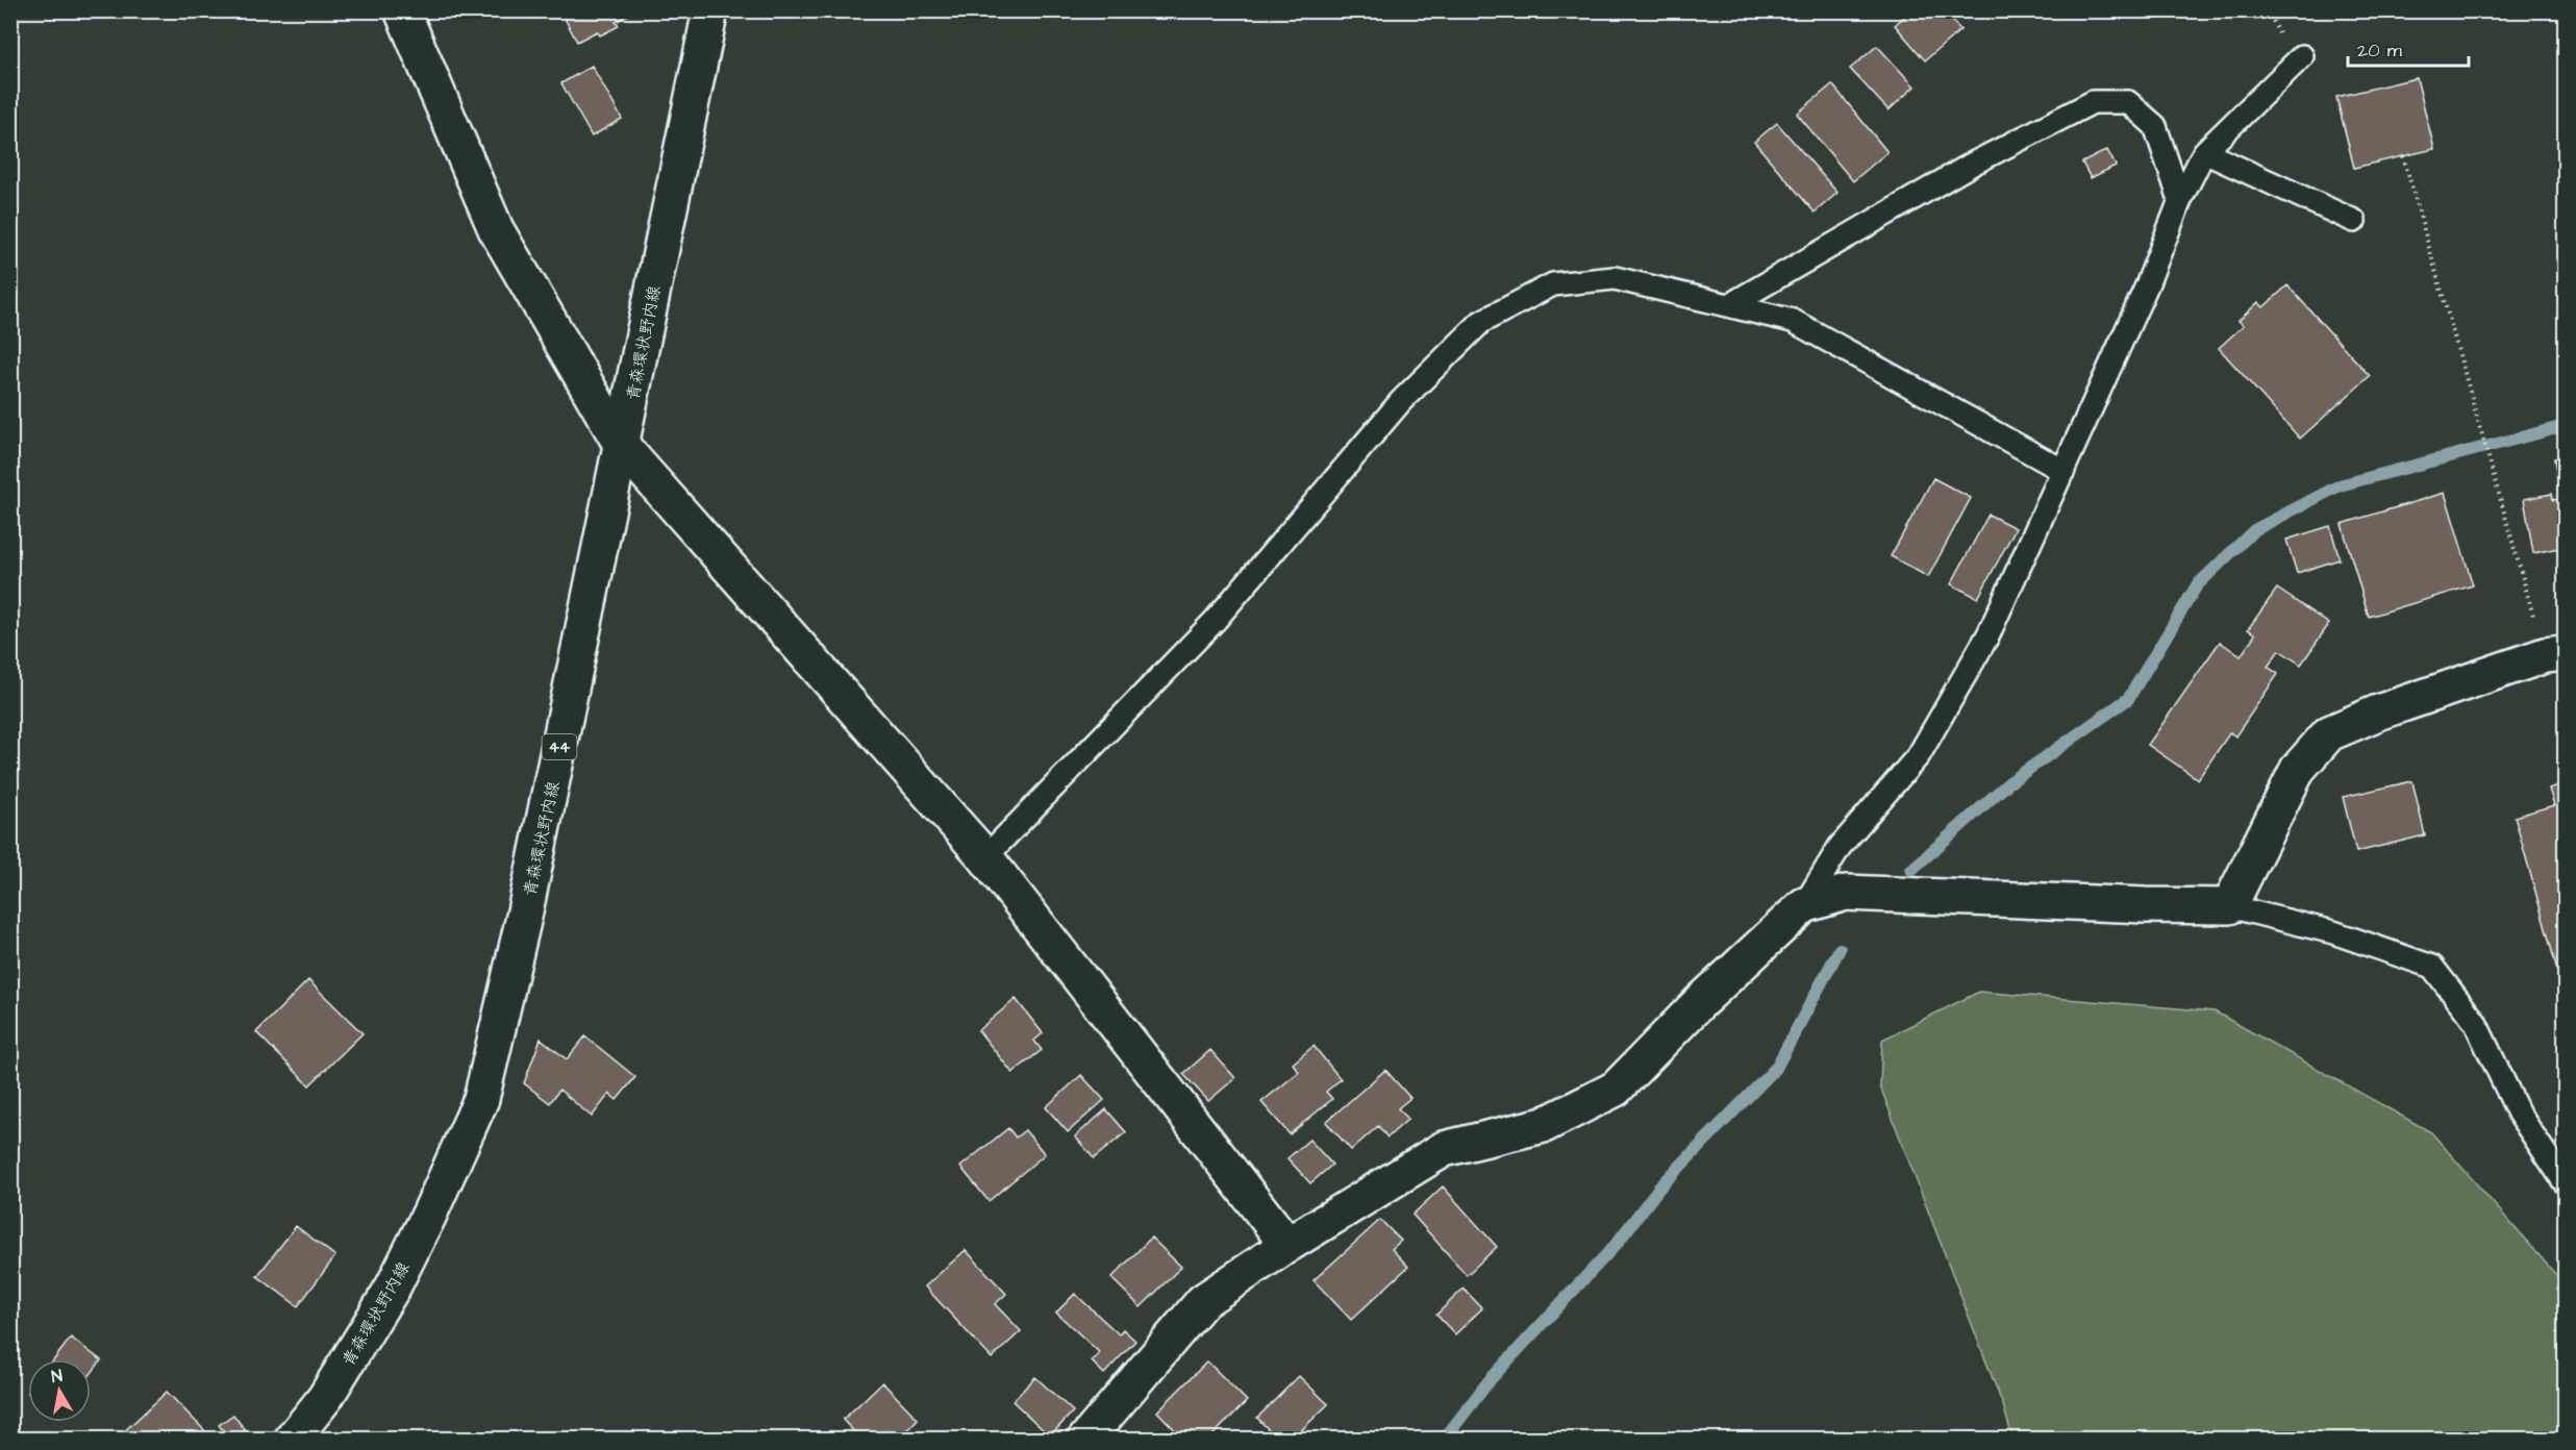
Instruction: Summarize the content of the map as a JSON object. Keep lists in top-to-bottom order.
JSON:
{
  "streets": {
    "street": ["青森環状野内線", "44"]
  },
  "scale_bar": "20 m",
  "north": "top"
}
